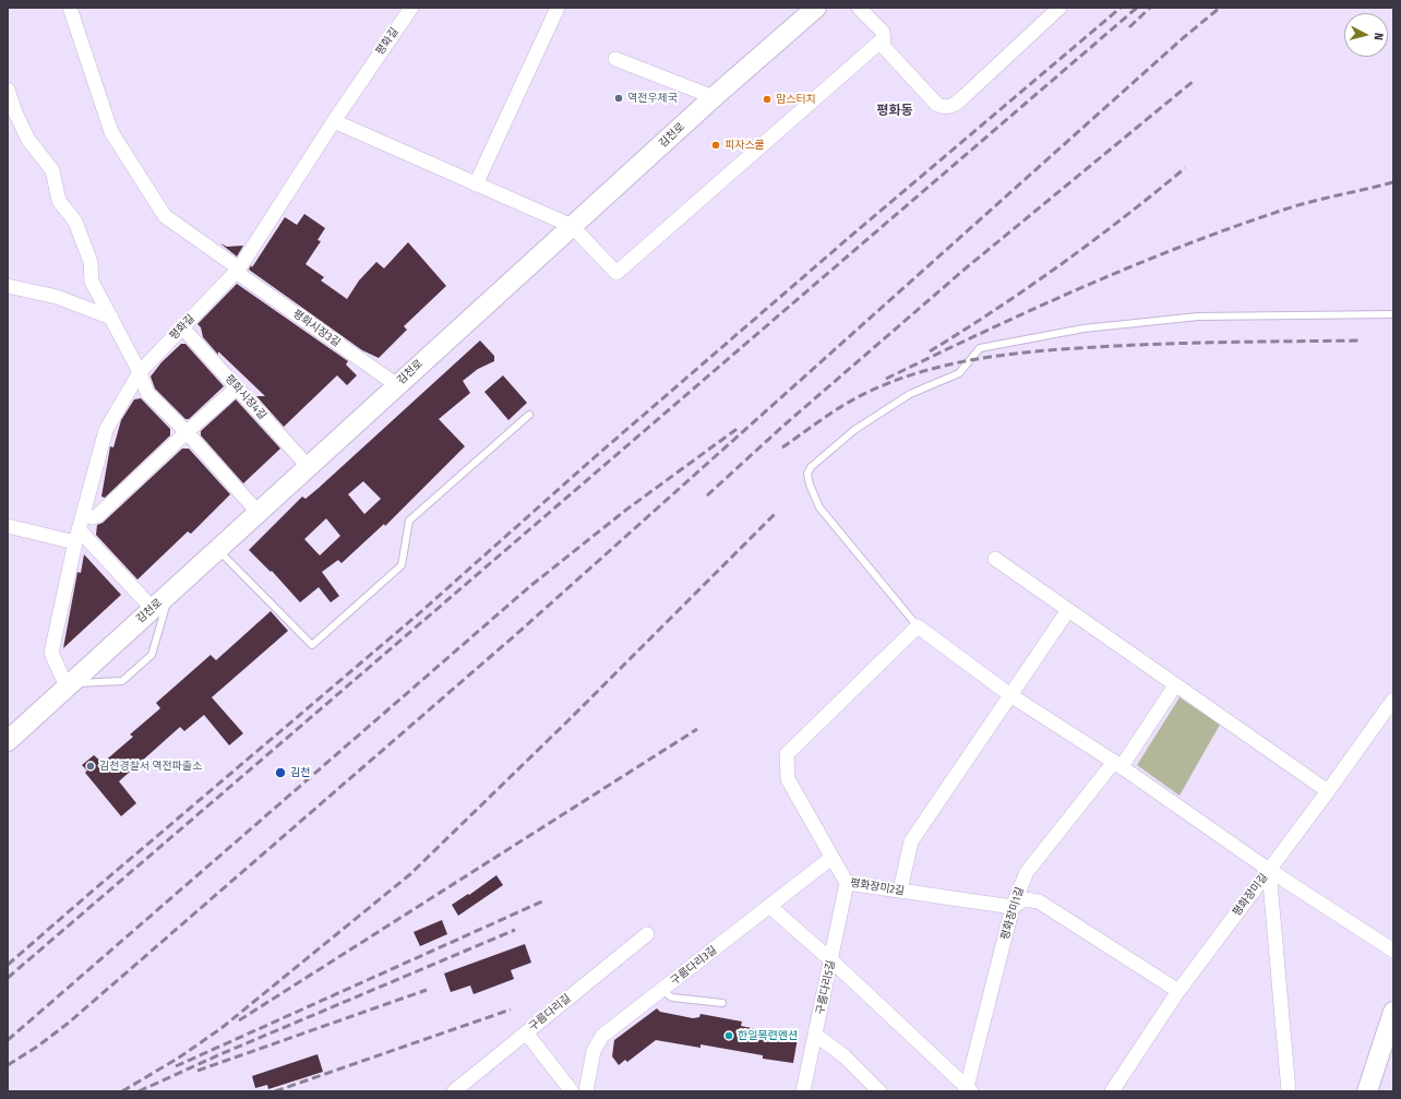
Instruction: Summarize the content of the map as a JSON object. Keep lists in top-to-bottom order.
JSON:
{
  "streets": {
    "street": [
      "평화길",
      "김천로",
      "평화시장3길",
      "평화시장4길",
      "평화장미2길",
      "평화장미길",
      "평화장미1길",
      "구름다리3길",
      "구름다리5길",
      "구름다리길"
    ]
  },
  "crossings": [
    ["평화길", "김천로"],
    ["평화길", "평화시장3길"],
    ["평화길", "평화시장4길"],
    ["김천로", "평화시장3길"],
    ["김천로", "평화시장4길"],
    ["평화장미2길", "평화장미길"],
    ["평화장미2길", "평화장미1길"],
    ["평화장미2길", "구름다리3길"],
    ["평화장미2길", "구름다리5길"]
  ],
  "districts": ["평화동"],
  "places": [
    "역전우체국",
    "맘스터치",
    "피자스쿨",
    "김천경찰서 역전파출소",
    "김천",
    "한일목련멘션"
  ],
  "north": "right"
}
